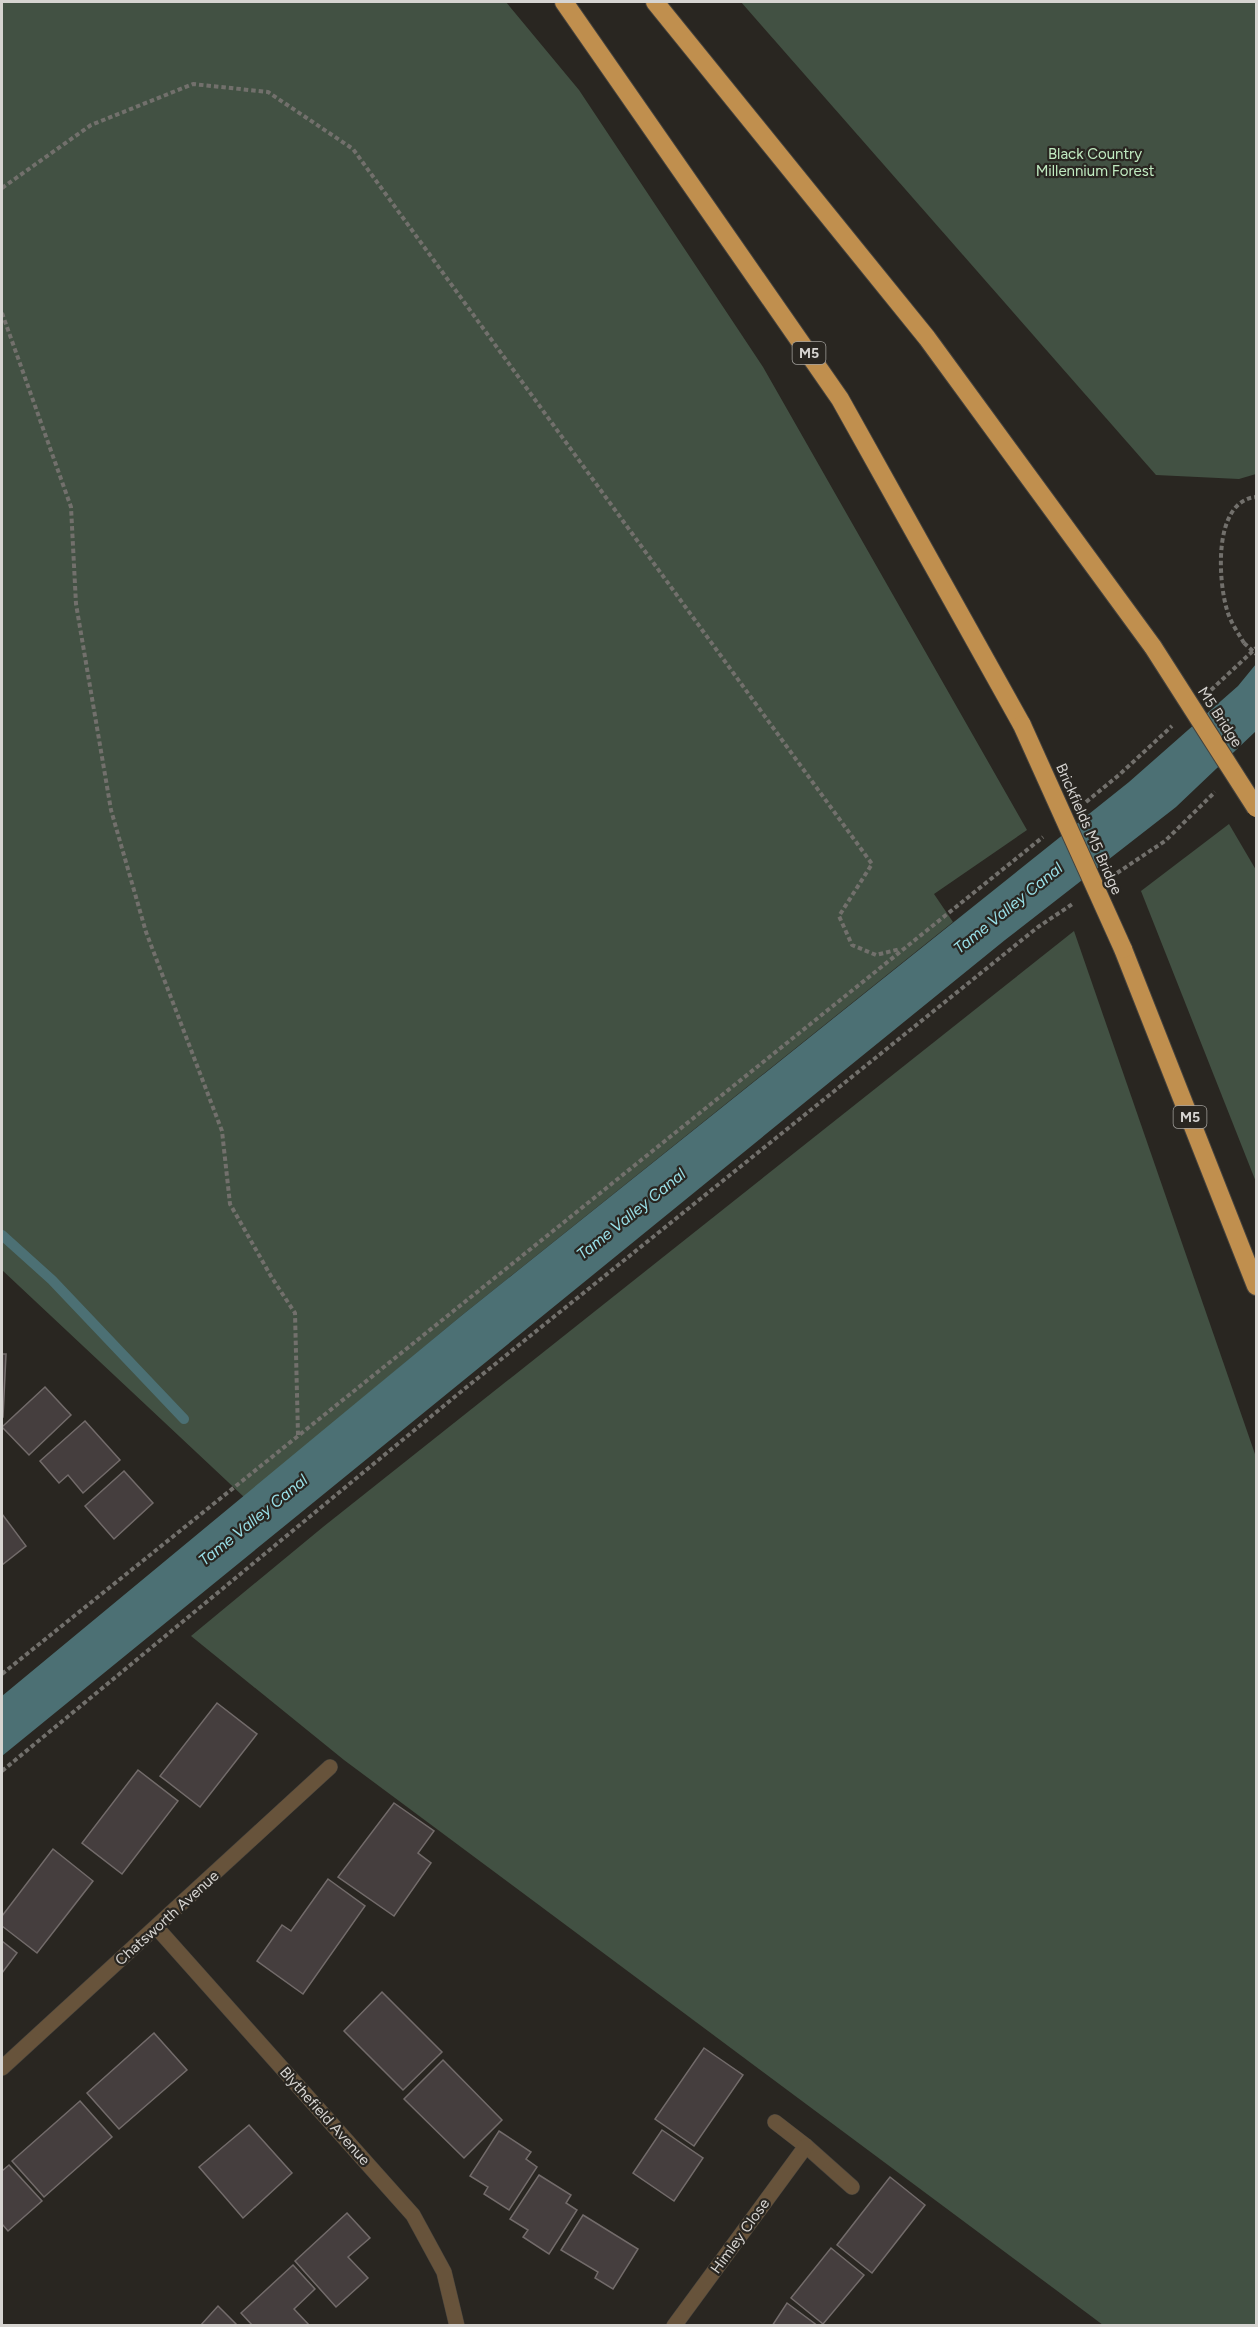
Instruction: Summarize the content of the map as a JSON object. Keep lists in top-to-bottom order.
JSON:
{
  "streets": {
    "highway": ["M5", "M5 Bridge", "Brickfields M5 Bridge"],
    "street": ["Chatsworth Avenue", "Blythefield Avenue", "Himley Close"]
  },
  "crossings": [
    ["Chatsworth Avenue", "Blythefield Avenue"]
  ],
  "water": ["Tame Valley Canal"],
  "parks": ["Black Country Millennium Forest"]
}
